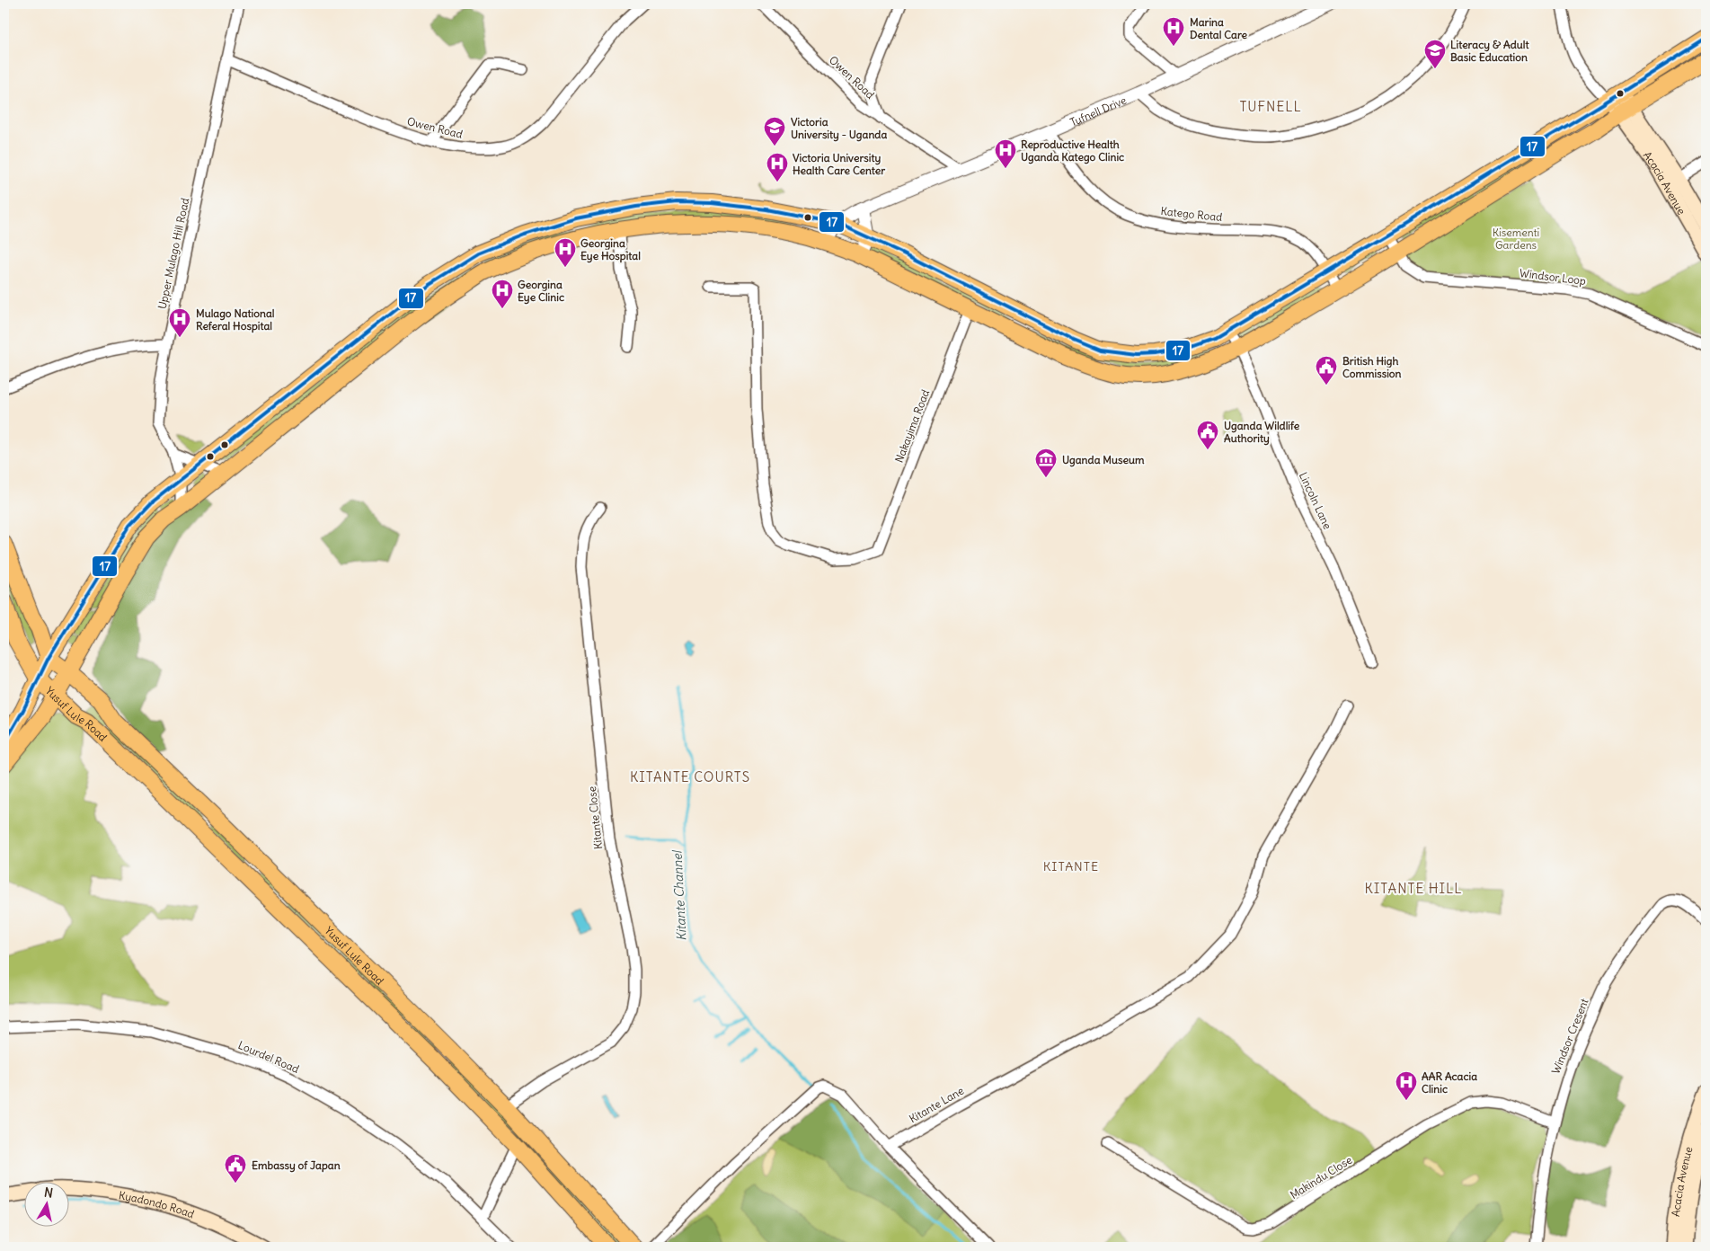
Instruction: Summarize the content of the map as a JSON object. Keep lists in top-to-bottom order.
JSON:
{
  "streets": {
    "main road": ["Acacia Avenue", "Yusuf Lule Road", "Kyadondo Road"],
    "street": [
      "Owen Road",
      "Tufnell Drive",
      "Katego Road",
      "Upper Mulago Hill Road",
      "Windsor Loop",
      "Nakayima Road",
      "Lincoln Lane",
      "Kitante Close",
      "Windsor Cresent",
      "Lourdel Road",
      "Kitante Lane",
      "Makindu Close"
    ]
  },
  "crossings": [
    ["Owen Road", "Tufnell Drive"],
    ["Owen Road", "Upper Mulago Hill Road"],
    ["Tufnell Drive", "Katego Road"],
    ["Yusuf Lule Road", "Kitante Close"],
    ["Windsor Cresent", "Makindu Close"]
  ],
  "districts": [
    "TUFNELL",
    "KITANTE COURTS",
    "KITANTE",
    "KITANTE HILL"
  ],
  "water": ["Kitante Channel"],
  "parks": ["Kisementi Gardens"],
  "places": {
    "hospital": [
      "Marina Dental Care",
      "Reproductive Health Uganda Katego Clinic",
      "Victoria University Health Care Center",
      "Georgina Eye Hospital",
      "Georgina Eye Clinic",
      "Mulago National Referal Hospital",
      "AAR Acacia Clinic"
    ],
    "school or university": ["Literacy & Adult Basic Education", "Victoria University - Uganda"],
    "public building": ["British High Commission", "Uganda Wildlife Authority", "Embassy of Japan"],
    "museum": ["Uganda Museum"]
  },
  "lines": ["transit line 17"],
  "north": "top"
}
